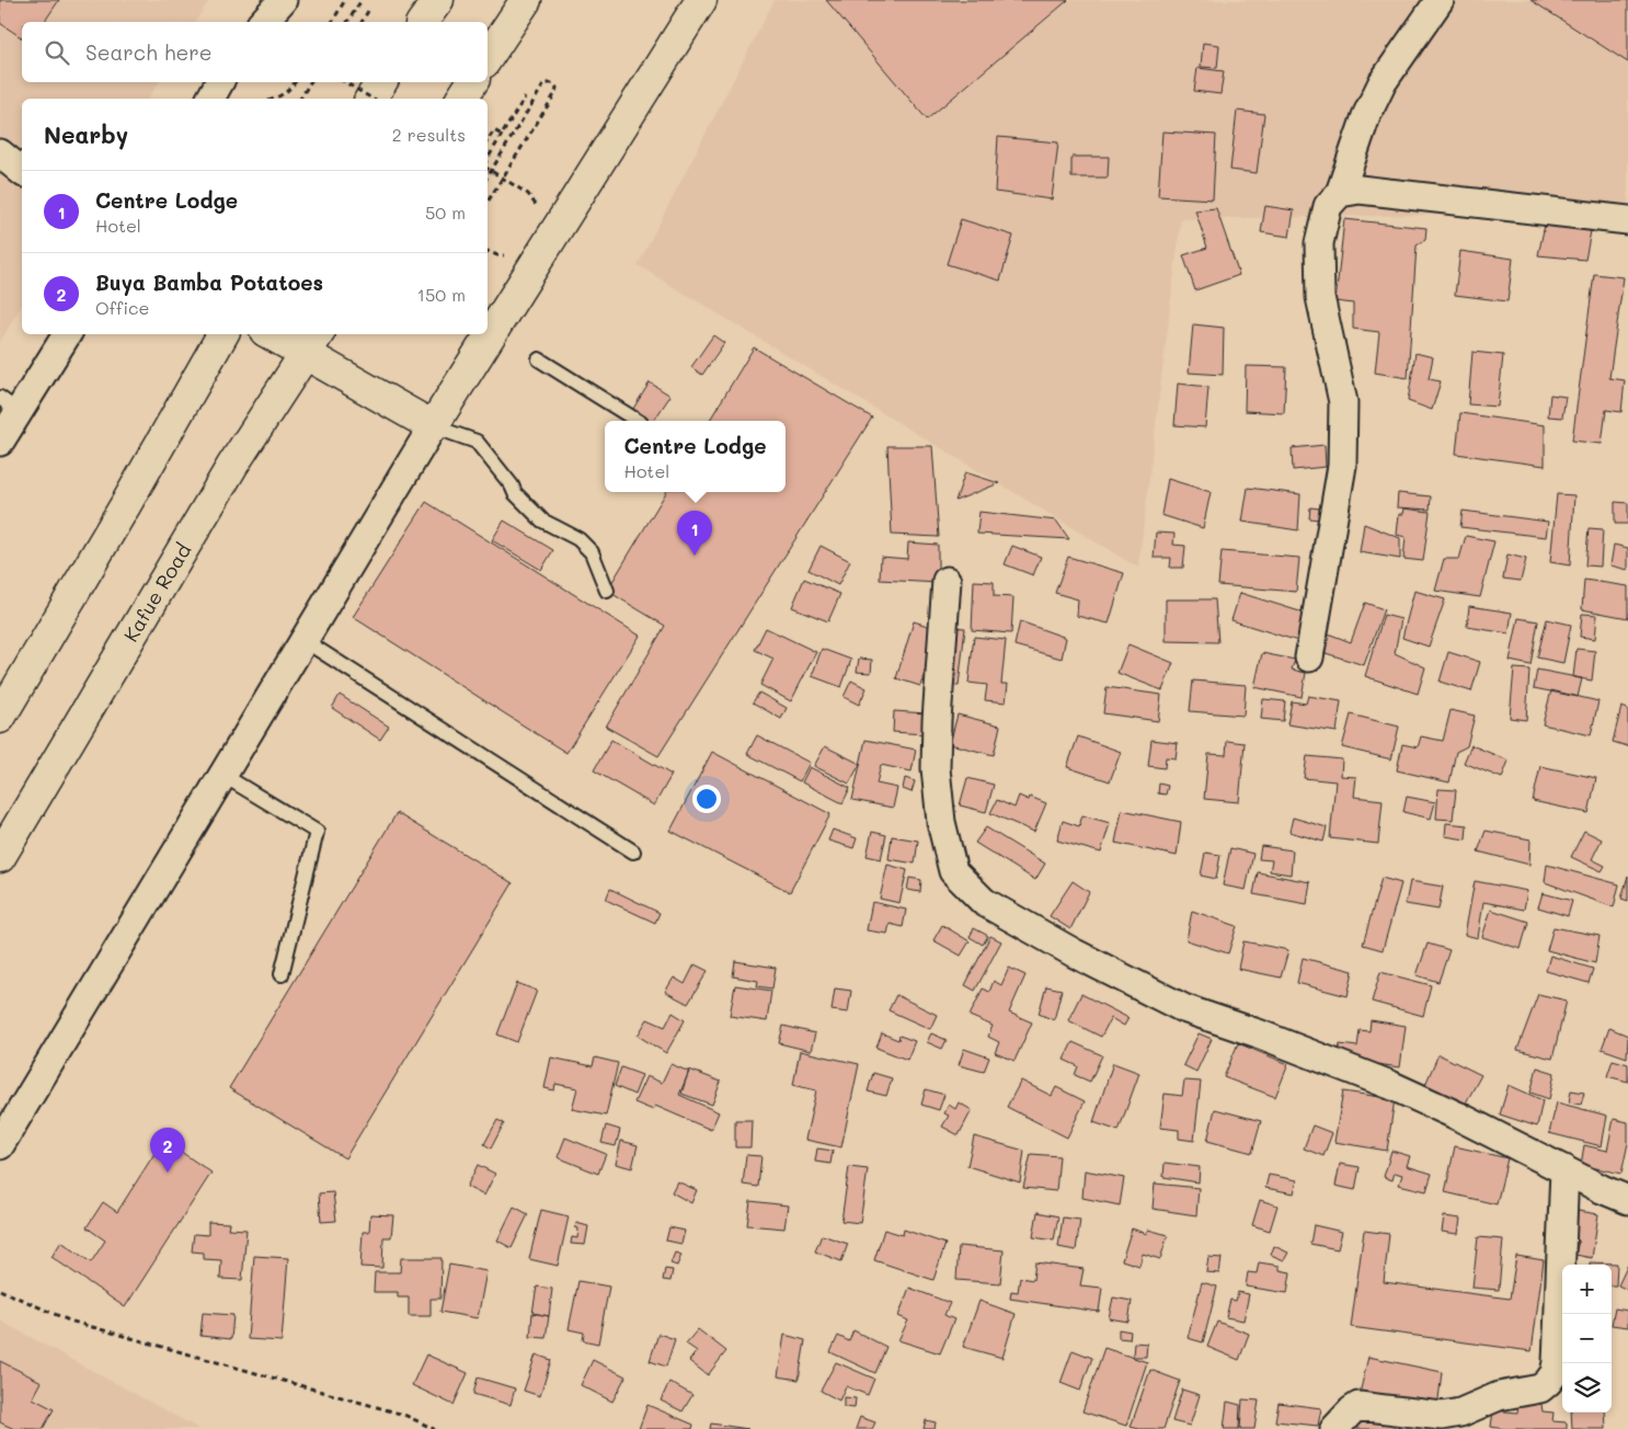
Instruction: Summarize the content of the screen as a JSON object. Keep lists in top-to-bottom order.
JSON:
{
  "streets": {
    "main road": ["Kafue Road"]
  },
  "page": {
    "search": "Search here",
    "heading": ["Nearby", "2 results"],
    "list": [
      {
        "mark": "1",
        "name": "Centre Lodge",
        "note": "Hotel",
        "value": "50 m"
      },
      {
        "mark": "2",
        "name": "Buya Bamba Potatoes",
        "note": "Office",
        "value": "150 m"
      }
    ],
    "popup": ["Centre Lodge", "Hotel"],
    "pins": ["1", "2"],
    "map_buttons": ["+", "−"]
  }
}
